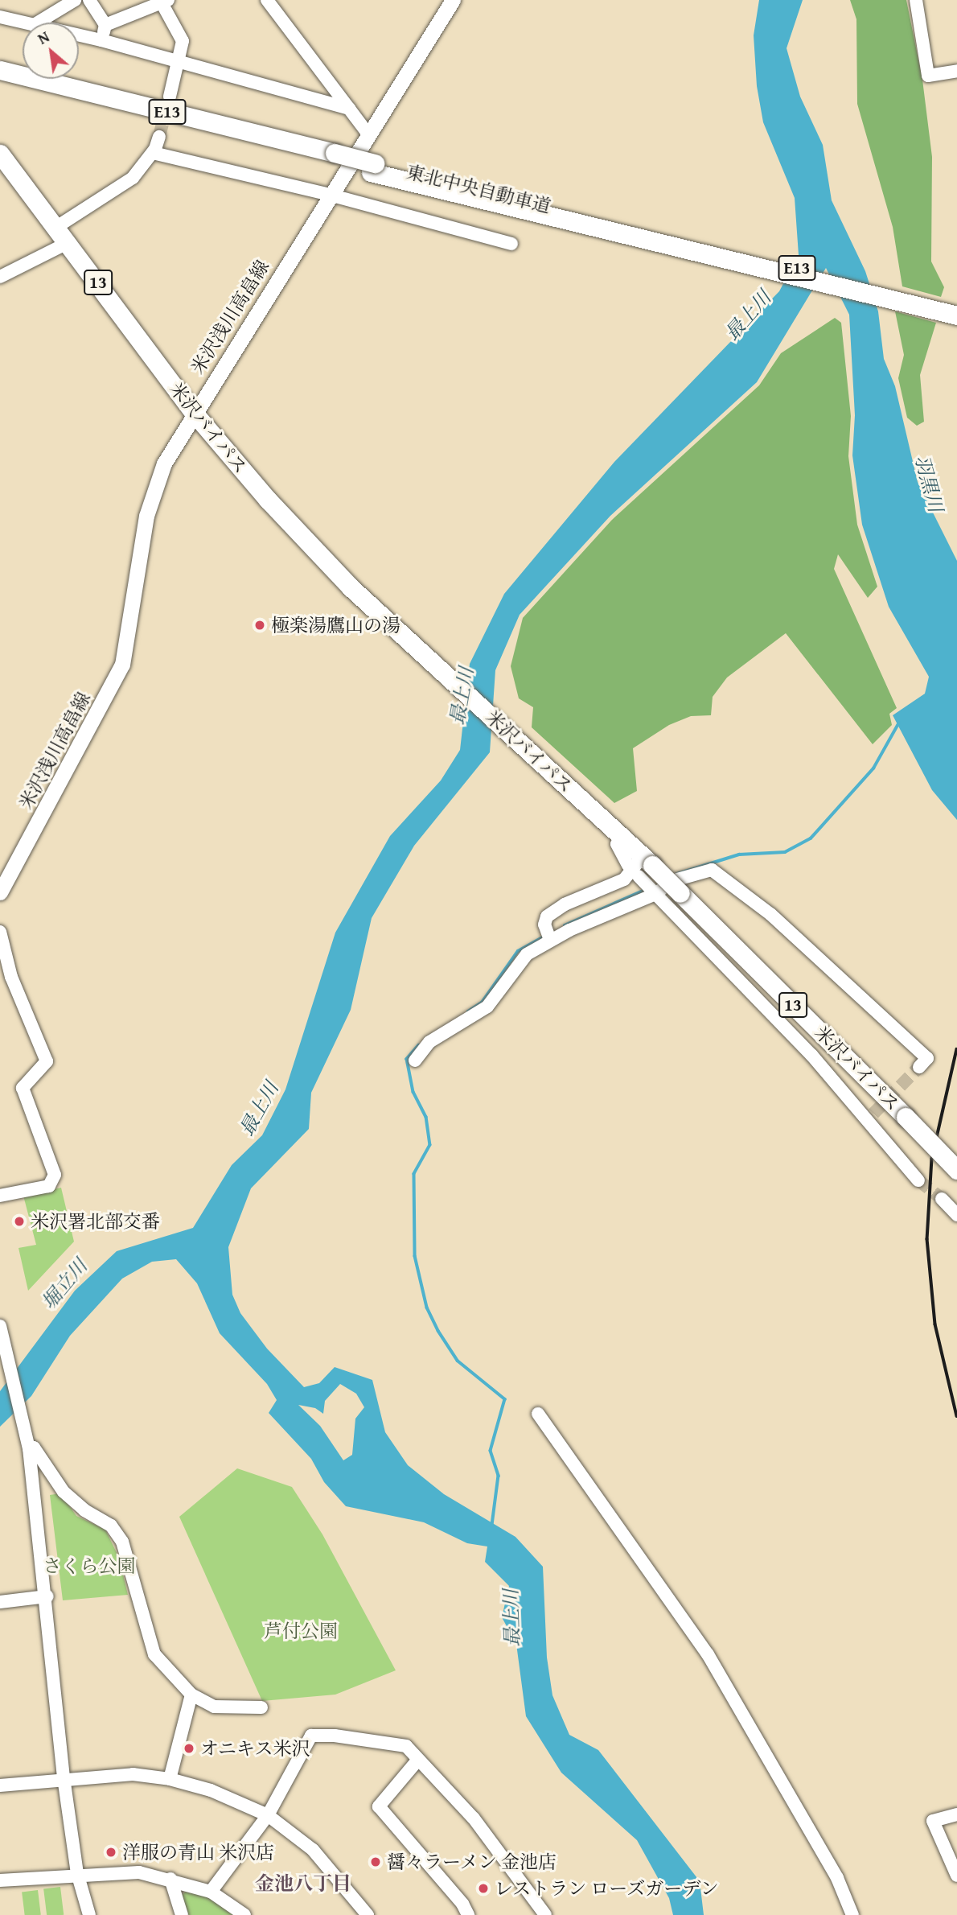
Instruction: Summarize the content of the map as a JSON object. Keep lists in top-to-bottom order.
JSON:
{
  "streets": {
    "highway": [
      "E13",
      "東北中央自動車道",
      "13",
      "米沢バイパス"
    ],
    "main road": ["米沢浅川高畠線"]
  },
  "crossings": [
    ["米沢浅川高畠線", "米沢バイパス"]
  ],
  "districts": ["金池八丁目"],
  "water": ["最上川", "羽黒川", "堀立川"],
  "parks": ["さくら公園", "芦付公園"],
  "places": [
    "極楽湯鷹山の湯",
    "米沢署北部交番",
    "オニキス米沢",
    "洋服の青山 米沢店",
    "醤々ラーメン 金池店",
    "レストラン ローズガーデン"
  ],
  "north": "top left"
}
